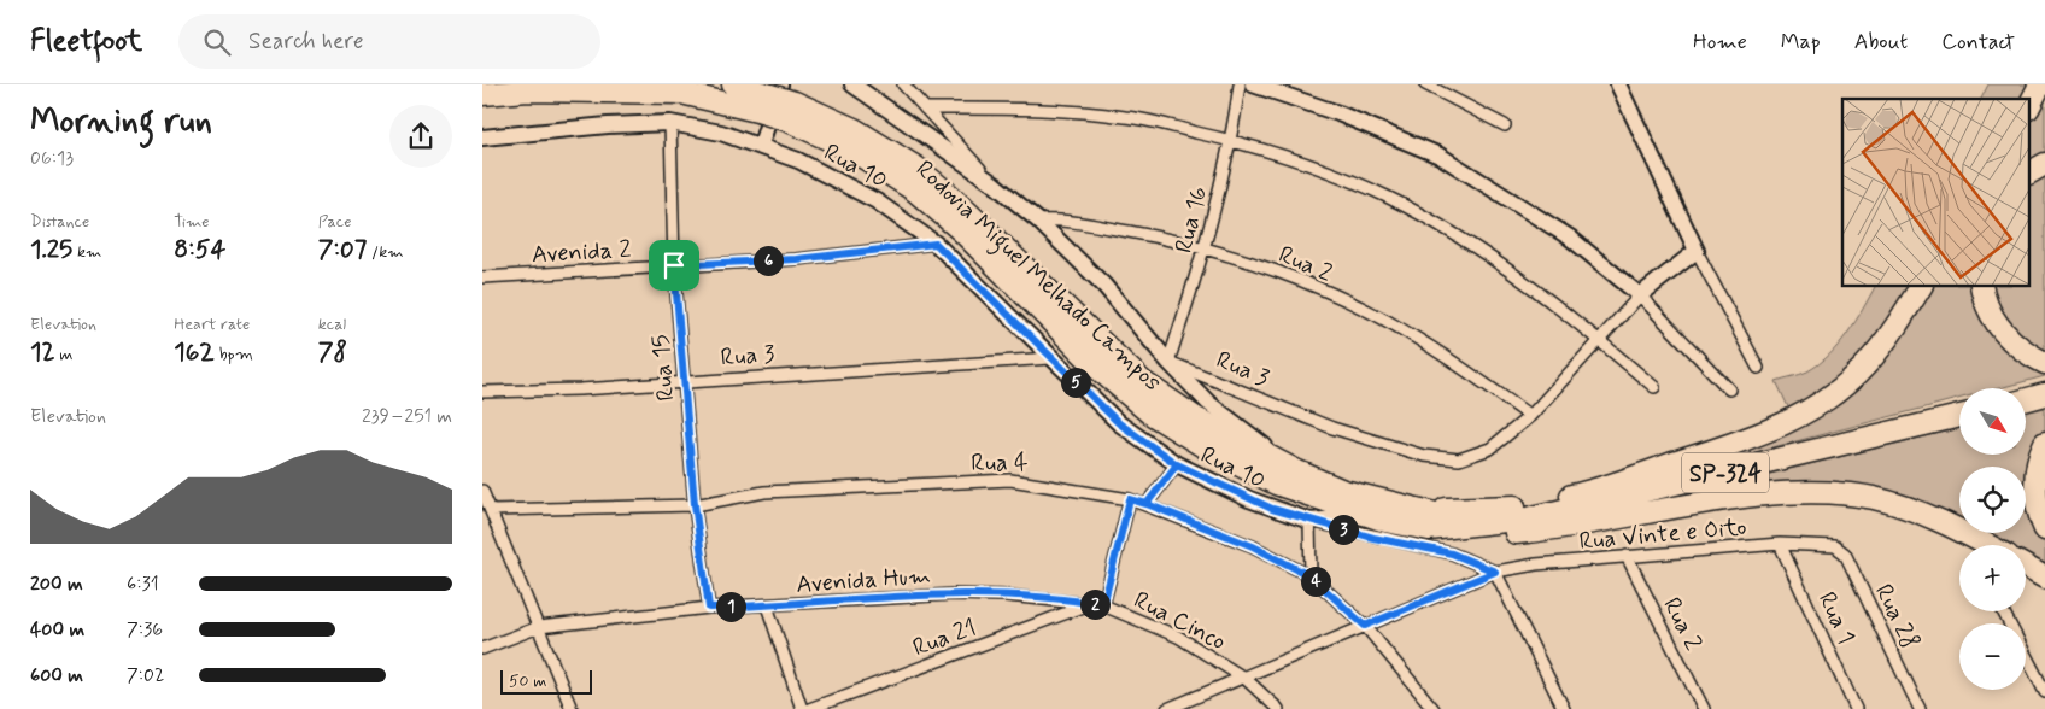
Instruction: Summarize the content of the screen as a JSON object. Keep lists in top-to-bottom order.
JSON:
{
  "streets": {
    "highway": ["Rodovia Miguel Melhado Campos", "SP-324"],
    "main road": ["Rua 10", "Rua 3"],
    "street": [
      "Rua 16",
      "Avenida 2",
      "Rua 2",
      "Rua 15",
      "Rua 4",
      "Rua Vinte e Oito",
      "Avenida Hum",
      "Rua 28",
      "Rua 1",
      "Rua Cinco",
      "Rua 21"
    ]
  },
  "crossings": [
    ["Rua 10", "Avenida 2"],
    ["Rua 10", "Rua 3"],
    ["Rua 10", "Rua 15"],
    ["Rua 10", "Rua Vinte e Oito"],
    ["Rua 16", "Rua 2"],
    ["Rua 16", "Rua 3"],
    ["Avenida 2", "Rua 15"],
    ["Rua 2", "Rua 3"],
    ["Rua 2", "Rua Vinte e Oito"],
    ["Rua 3", "Rua 15"],
    ["Rua 15", "Rua 4"],
    ["Rua 15", "Avenida Hum"],
    ["Rua 4", "Rua Vinte e Oito"],
    ["Rua Vinte e Oito", "Rua 28"],
    ["Rua Vinte e Oito", "Rua 1"],
    ["Rua Vinte e Oito", "Rua Cinco"],
    ["Avenida Hum", "Rua Cinco"],
    ["Avenida Hum", "Rua 21"],
    ["Rua Cinco", "Rua 21"]
  ],
  "scale_bar": "50 m",
  "north": "bottom right",
  "page": {
    "header": "Fleetfoot",
    "search": "Search here",
    "nav": [
      "Home",
      "Map",
      "About",
      "Contact"
    ],
    "heading": ["Morning run", "06:13"],
    "stats": [
      ["Distance", "1.25 km"],
      ["Time", "8:54"],
      ["Pace", "7:07 /km"],
      ["Elevation", "12 m"],
      ["Heart rate", "162 bpm"],
      ["kcal", "78"]
    ],
    "pins": [
      "6",
      "5",
      "3",
      "4",
      "2",
      "1"
    ],
    "map_buttons": ["+", "−"],
    "chart": ["Elevation", "239–251 m"],
    "list": [
      {
        "name": "200 m",
        "note": "6:31"
      },
      {
        "name": "400 m",
        "note": "7:36"
      },
      {
        "name": "600 m",
        "note": "7:02"
      }
    ],
    "scale": "50 m"
  }
}
